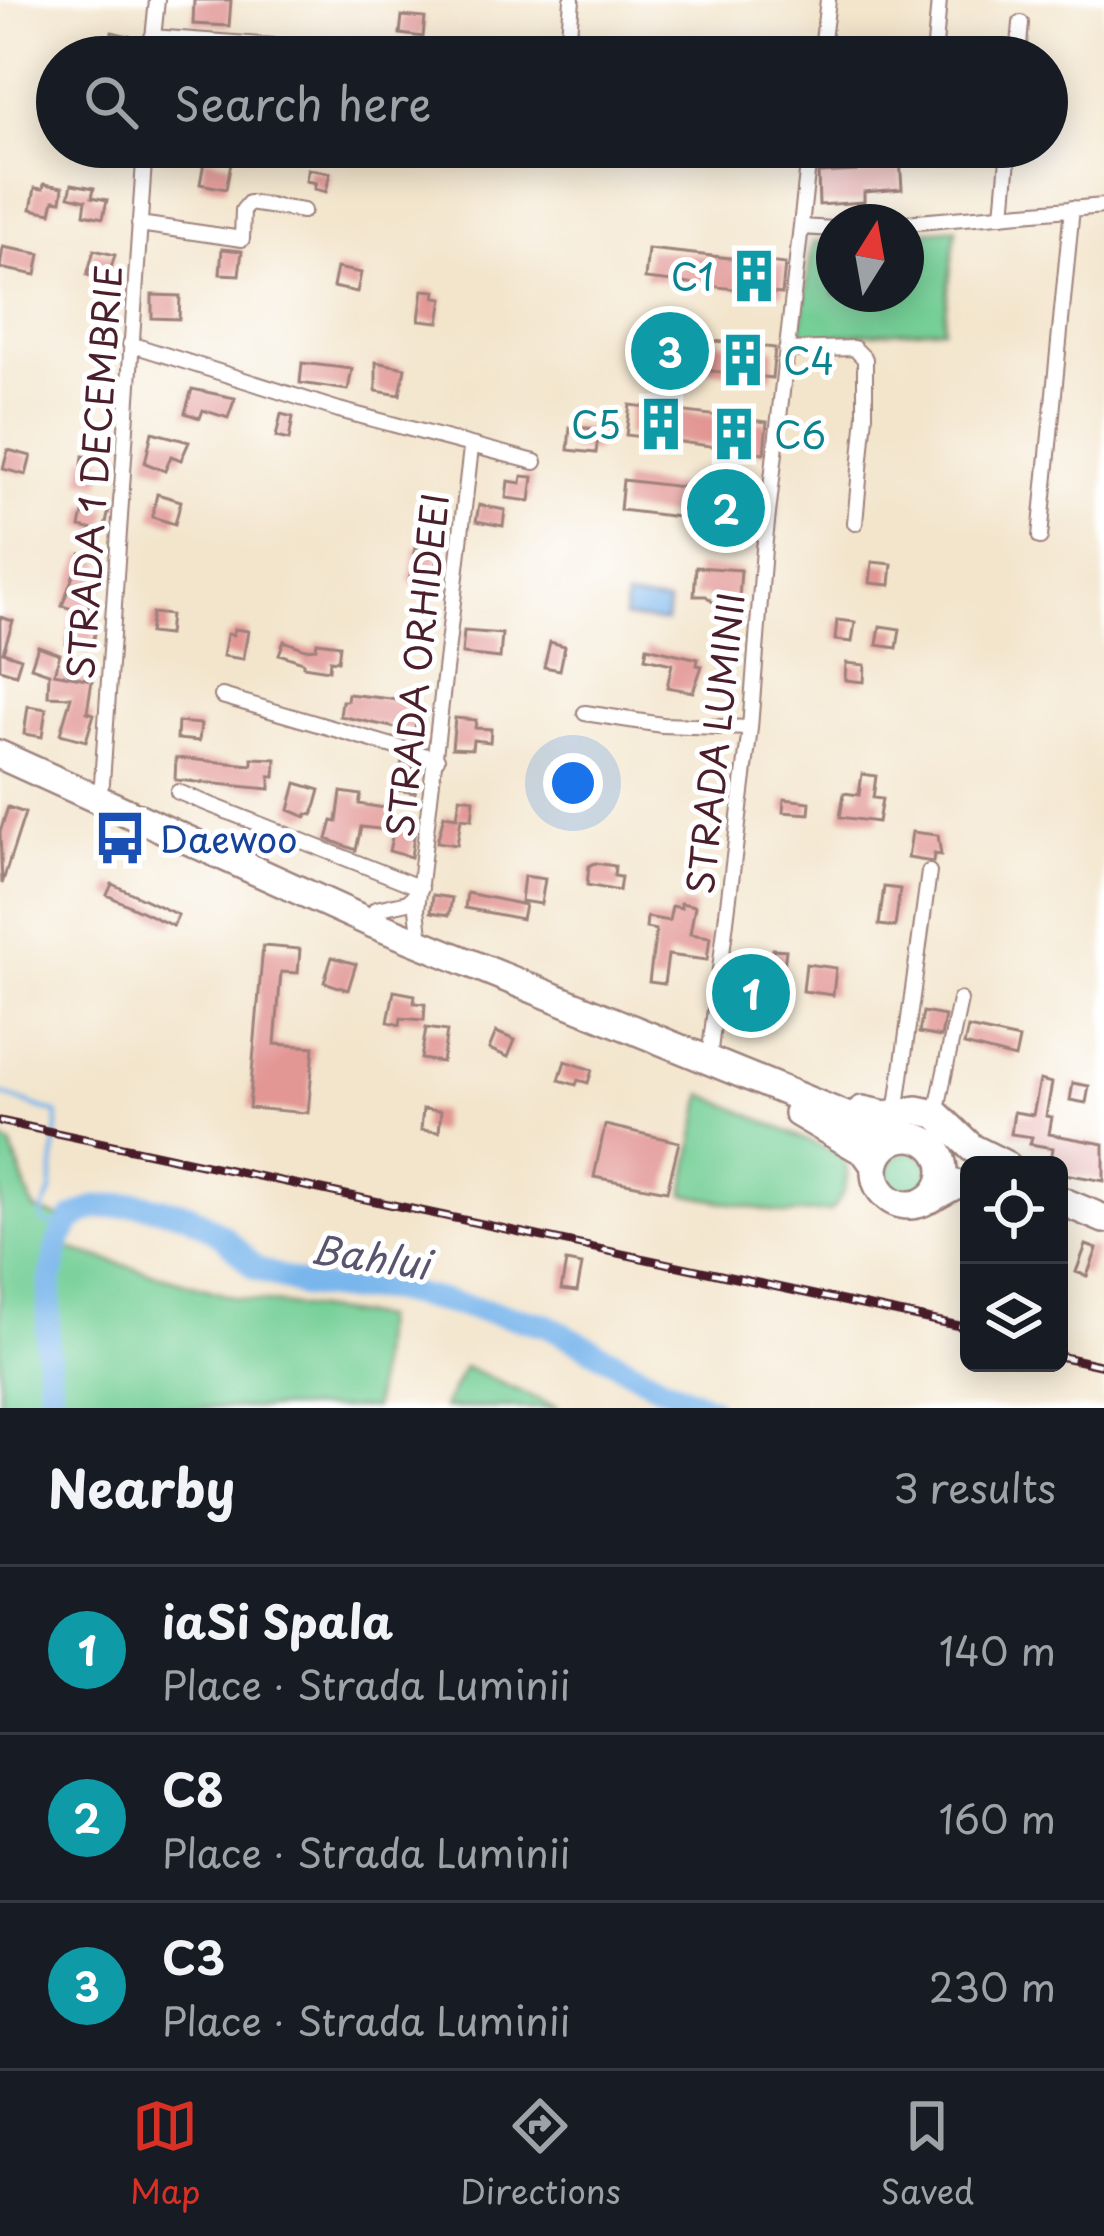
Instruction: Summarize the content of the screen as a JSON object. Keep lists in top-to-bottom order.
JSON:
{
  "streets": {
    "street": ["STRADA 1 DECEMBRIE", "STRADA ORHIDEEI", "STRADA LUMINII"]
  },
  "water": ["Bahlui"],
  "places": {
    "building": [
      "C1",
      "C4",
      "C5",
      "C6"
    ],
    "bus stop": ["Daewoo"]
  },
  "north": "top",
  "page": {
    "search": "Search here",
    "pins": ["3", "2", "1"],
    "heading": ["Nearby", "3 results"],
    "list": [
      {
        "mark": "1",
        "name": "iaSi Spala",
        "note": "Place · Strada Luminii",
        "value": "140 m"
      },
      {
        "mark": "2",
        "name": "C8",
        "note": "Place · Strada Luminii",
        "value": "160 m"
      },
      {
        "mark": "3",
        "name": "C3",
        "note": "Place · Strada Luminii",
        "value": "230 m"
      }
    ],
    "nav": ["Map", "Directions", "Saved"]
  }
}
